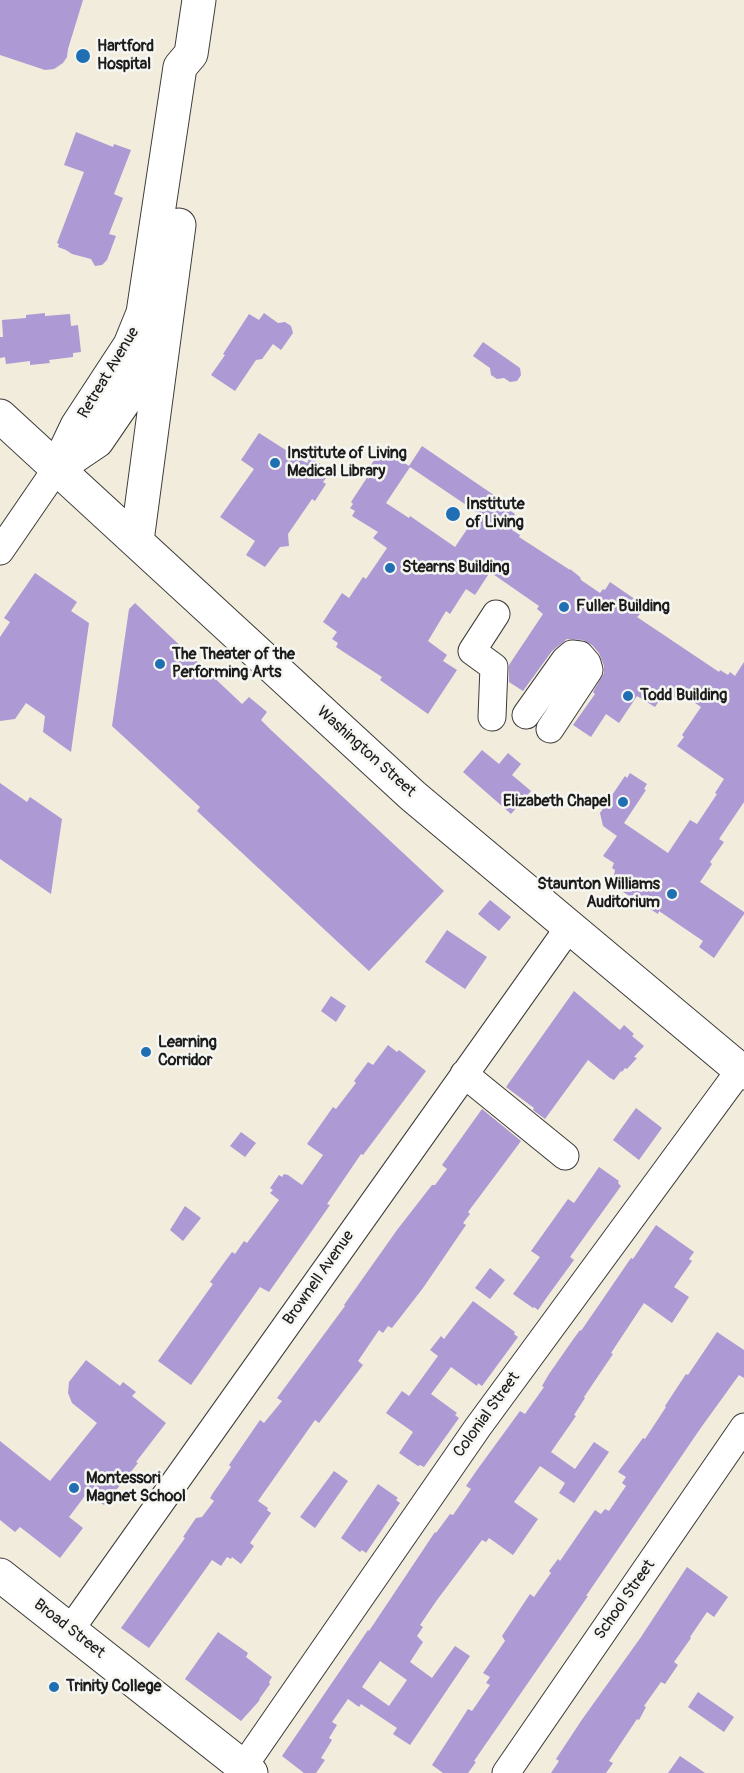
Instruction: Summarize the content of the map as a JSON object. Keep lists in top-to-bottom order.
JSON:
{
  "streets": {
    "main road": ["Retreat Avenue", "Washington Street", "Broad Street"],
    "street": ["Brownell Avenue", "Colonial Street", "School Street"]
  },
  "crossings": [
    ["Retreat Avenue", "Washington Street"],
    ["Washington Street", "Brownell Avenue"],
    ["Washington Street", "Colonial Street"],
    ["Brownell Avenue", "Broad Street"],
    ["Colonial Street", "Broad Street"]
  ],
  "places": [
    "Hartford Hospital",
    "Institute of Living Medical Library",
    "Institute of Living",
    "Stearns Building",
    "Fuller Building",
    "The Theater of the Performing Arts",
    "Todd Building",
    "Elizabeth Chapel",
    "Staunton Williams Auditorium",
    "Learning Corridor",
    "Montessori Magnet School",
    "Trinity College"
  ]
}
